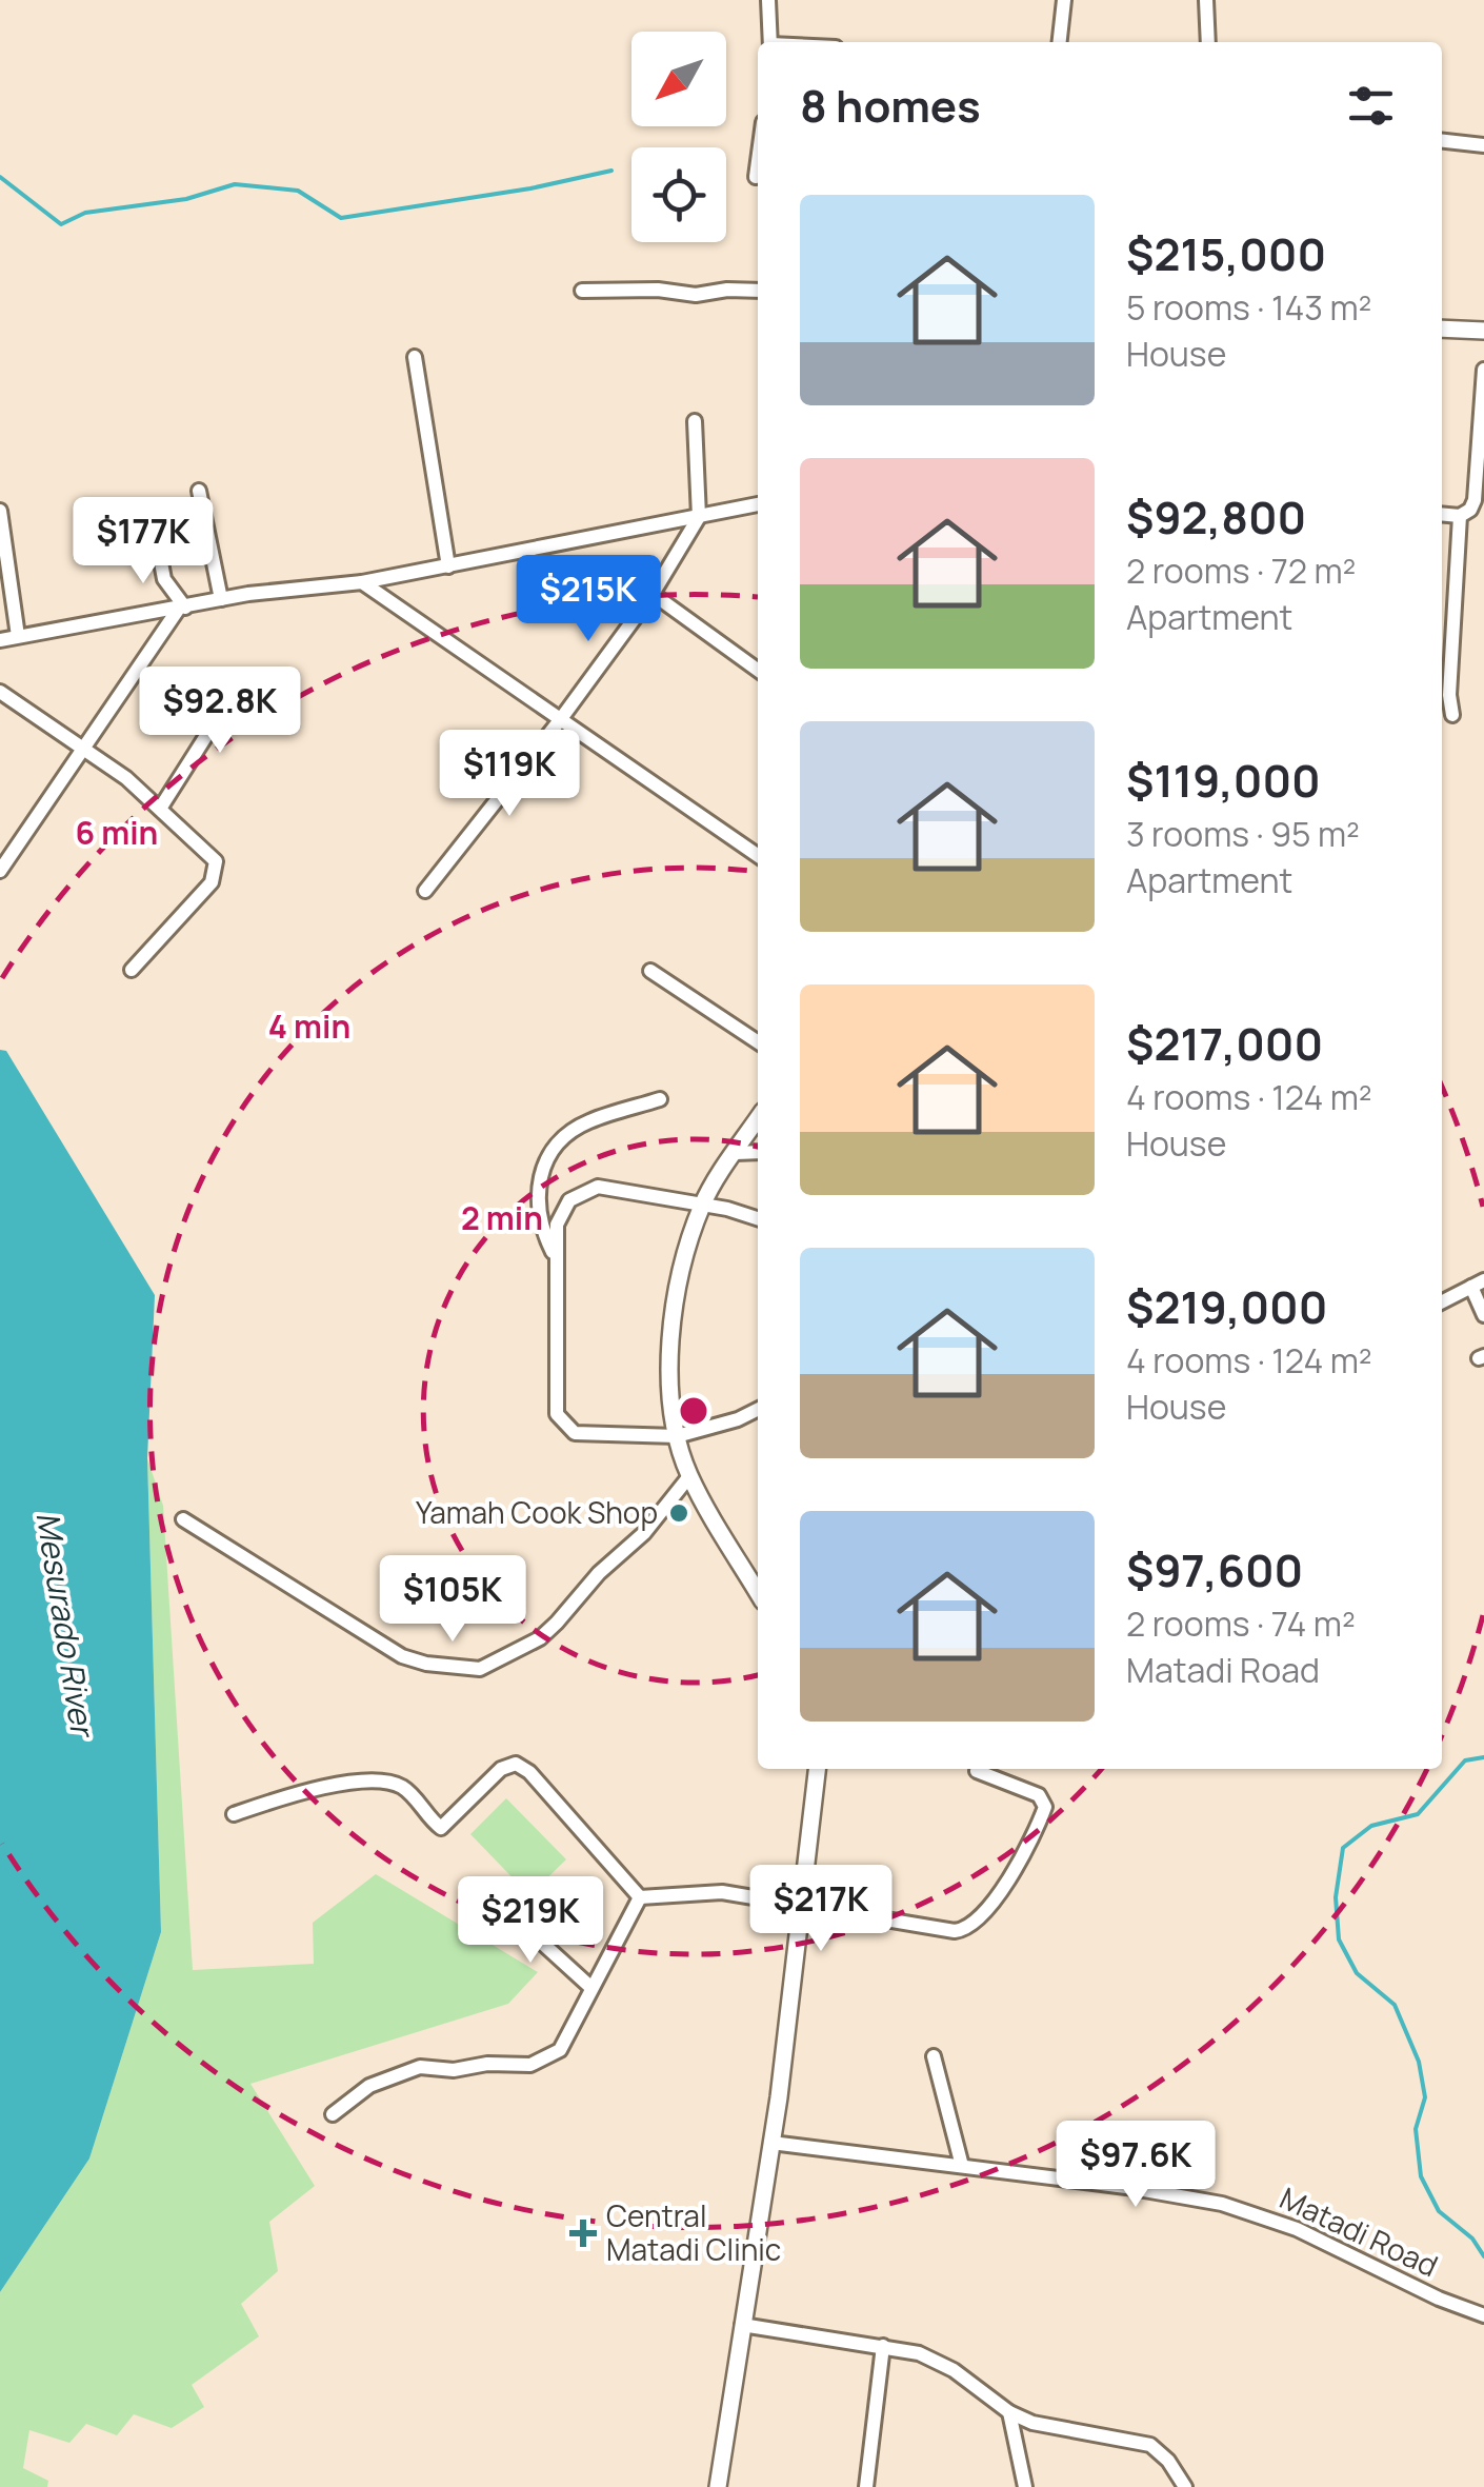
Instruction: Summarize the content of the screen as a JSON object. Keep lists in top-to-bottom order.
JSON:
{
  "streets": {
    "street": ["Matadi Road"]
  },
  "water": ["Mesurado River"],
  "places": {
    "other": ["Yamah Cook Shop"],
    "health": ["Central Matadi Clinic"]
  },
  "north": "bottom left",
  "page": {
    "heading": "8 homes",
    "list": [
      {
        "name": "$215,000",
        "note": "5 rooms · 143 m² · House"
      },
      {
        "name": "$92,800",
        "note": "2 rooms · 72 m² · Apartment"
      },
      {
        "name": "$119,000",
        "note": "3 rooms · 95 m² · Apartment"
      },
      {
        "name": "$217,000",
        "note": "4 rooms · 124 m² · House"
      },
      {
        "name": "$219,000",
        "note": "4 rooms · 124 m² · House"
      },
      {
        "name": "$97,600",
        "note": "2 rooms · 74 m² · Matadi Road"
      }
    ],
    "price": [
      "$177K",
      "$215K",
      "$92.8K",
      "$119K",
      "$105K",
      "$217K",
      "$219K",
      "$97.6K"
    ]
  },
  "rings": ["6 min", "4 min", "2 min"]
}
